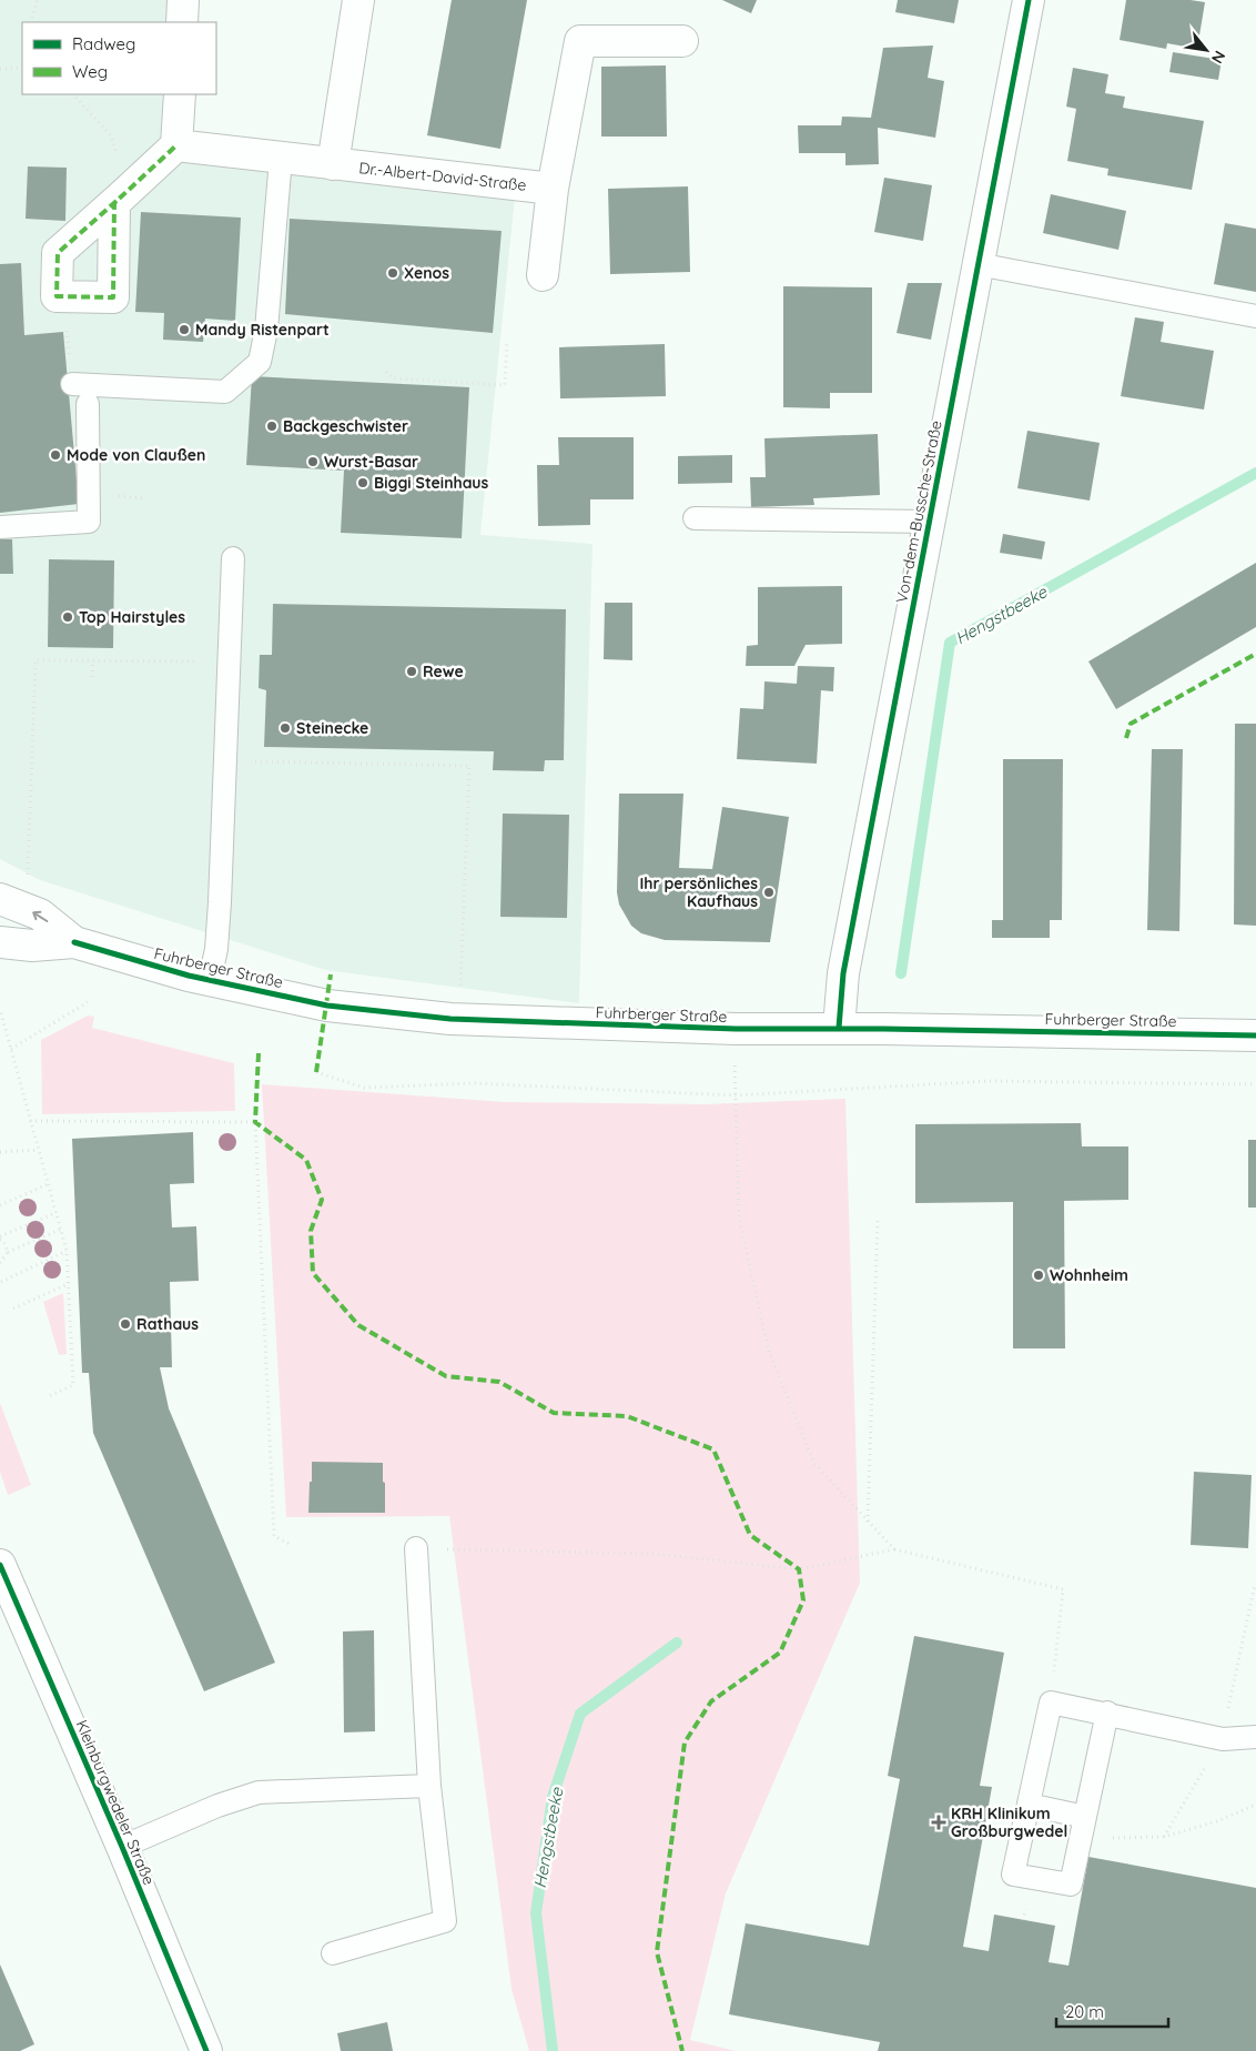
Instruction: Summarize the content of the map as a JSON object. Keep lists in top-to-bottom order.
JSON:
{
  "streets": {
    "street": [
      "Dr.-Albert-David-Straße",
      "Von-dem-Bussche-Straße",
      "Fuhrberger Straße",
      "Kleinburgwedeler Straße"
    ]
  },
  "crossings": [
    ["Von-dem-Bussche-Straße", "Fuhrberger Straße"]
  ],
  "water": ["Hengstbeeke"],
  "places": {
    "other": [
      "Xenos",
      "Mandy Ristenpart",
      "Backgeschwister",
      "Mode von Claußen",
      "Wurst-Basar",
      "Biggi Steinhaus",
      "Top Hairstyles",
      "Rewe",
      "Steinecke",
      "Ihr persönliches Kaufhaus",
      "Wohnheim",
      "Rathaus"
    ],
    "health": ["KRH Klinikum Großburgwedel"]
  },
  "legend": ["Radweg", "Weg"],
  "scale_bar": "20 m",
  "north": "bottom right"
}
